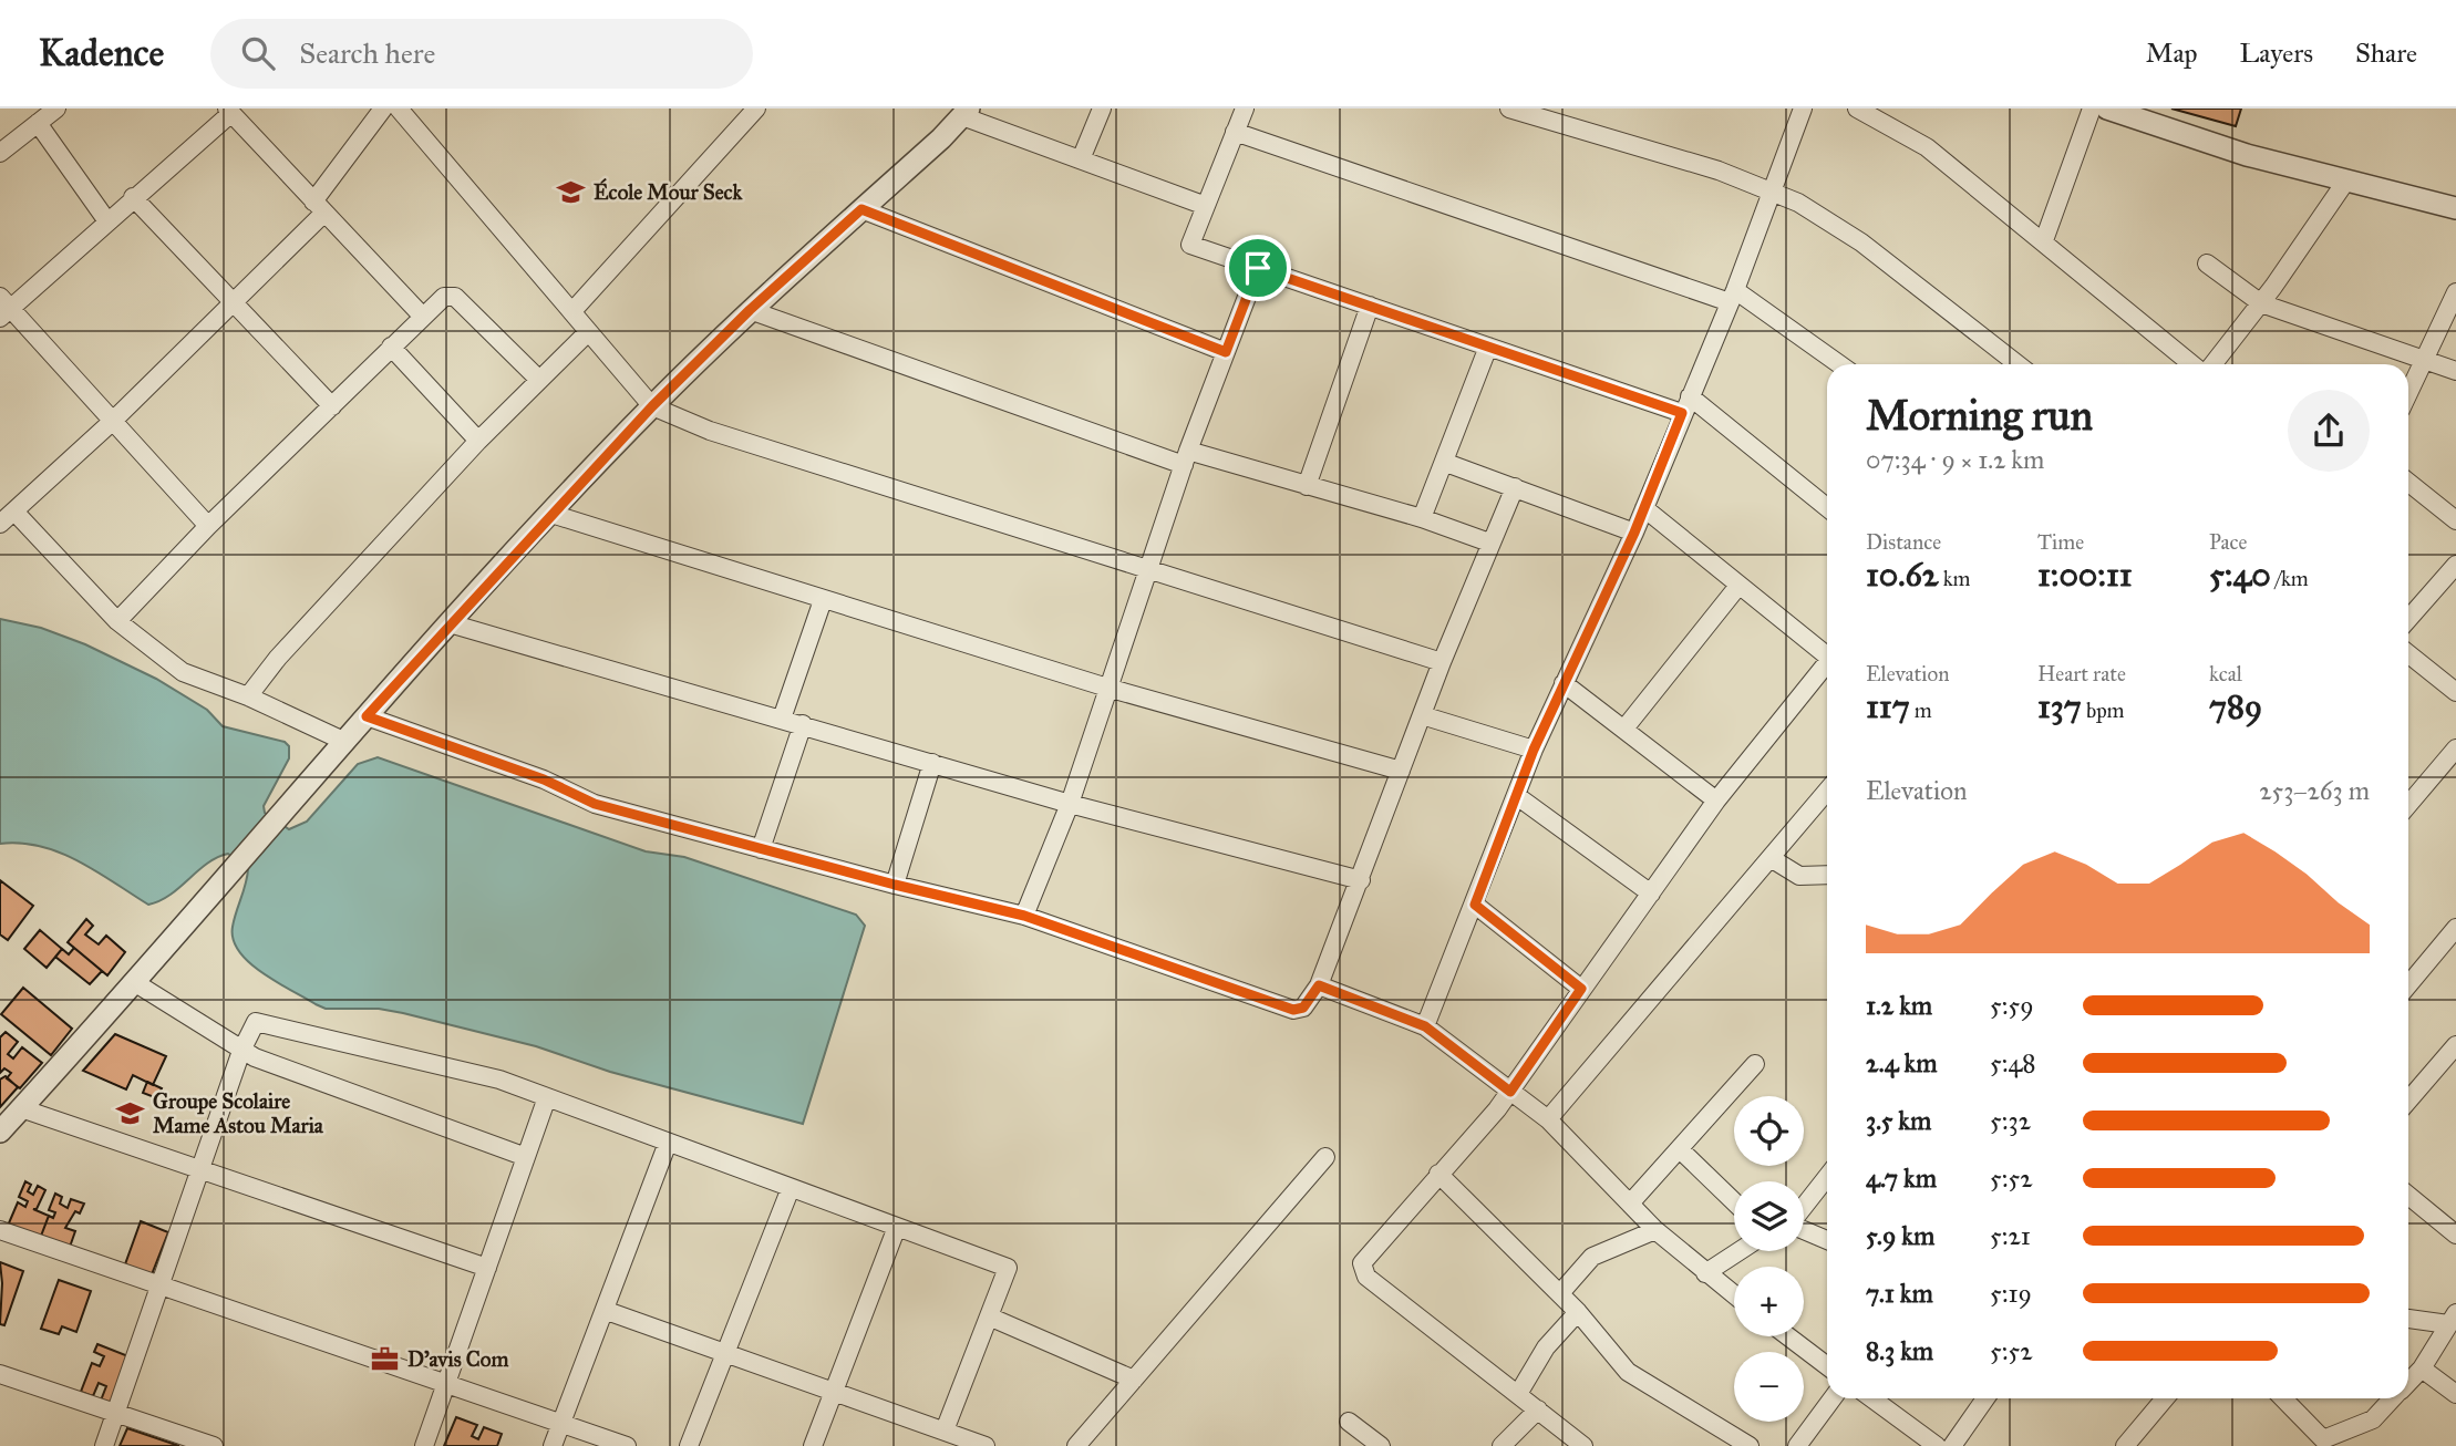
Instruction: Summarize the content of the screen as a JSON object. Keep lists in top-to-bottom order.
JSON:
{
  "places": {
    "school or university": ["École Mour Seck", "Groupe Scolaire Mame Astou Maria"],
    "office": ["D'avis Com"]
  },
  "page": {
    "header": "Kadence",
    "search": "Search here",
    "nav": ["Map", "Layers", "Share"],
    "heading": ["Morning run", "07:34 · 9 × 1.2 km"],
    "stats": [
      ["Distance", "10.62 km"],
      ["Time", "1:00:11"],
      ["Pace", "5:40 /km"],
      ["Elevation", "117 m"],
      ["Heart rate", "137 bpm"],
      ["kcal", "789"]
    ],
    "chart": ["Elevation", "253–263 m"],
    "list": [
      {
        "name": "1.2 km",
        "note": "5:59"
      },
      {
        "name": "2.4 km",
        "note": "5:48"
      },
      {
        "name": "3.5 km",
        "note": "5:32"
      },
      {
        "name": "4.7 km",
        "note": "5:52"
      },
      {
        "name": "5.9 km",
        "note": "5:21"
      },
      {
        "name": "7.1 km",
        "note": "5:19"
      },
      {
        "name": "8.3 km",
        "note": "5:52"
      }
    ],
    "map_buttons": ["+", "−"]
  }
}
